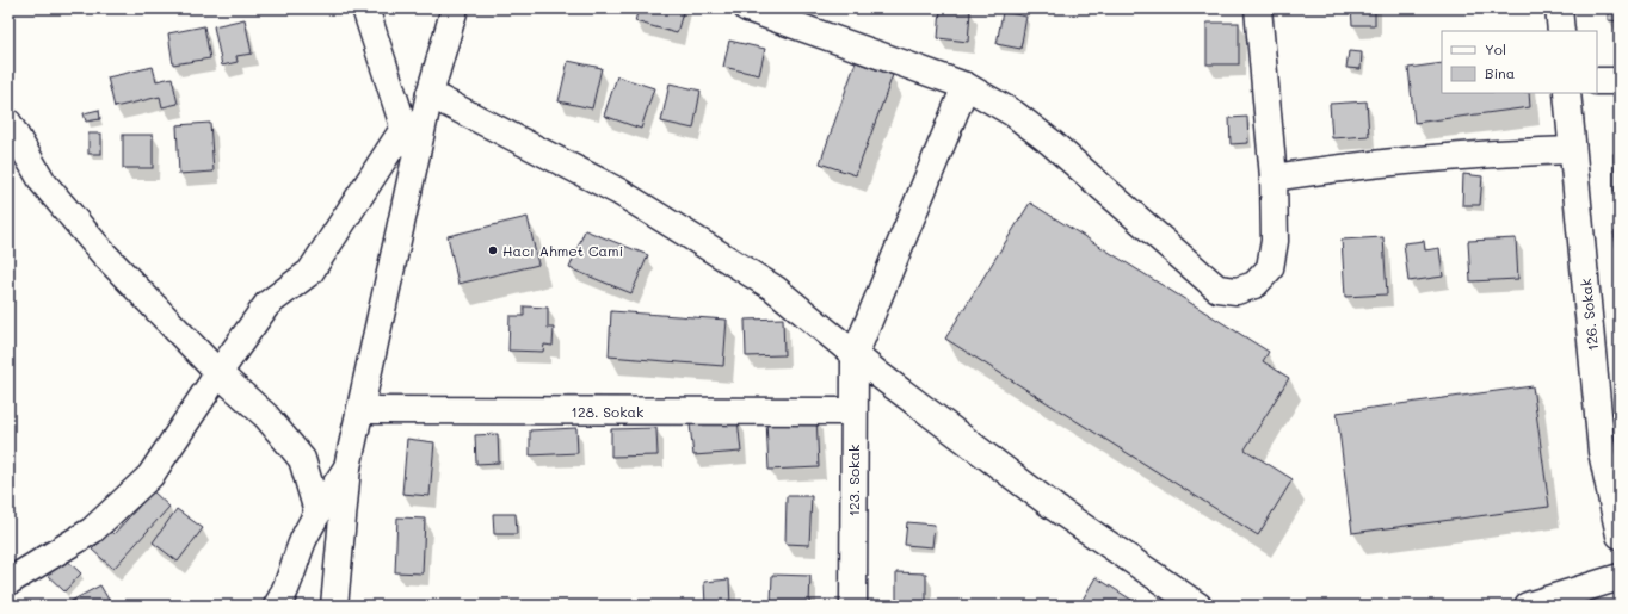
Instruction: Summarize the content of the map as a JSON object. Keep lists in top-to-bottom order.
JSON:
{
  "streets": {
    "street": ["126. Sokak", "128. Sokak", "123. Sokak"]
  },
  "crossings": [
    ["128. Sokak", "123. Sokak"]
  ],
  "places": ["Hacı Ahmet Cami"],
  "legend": ["Yol", "Bina"]
}
